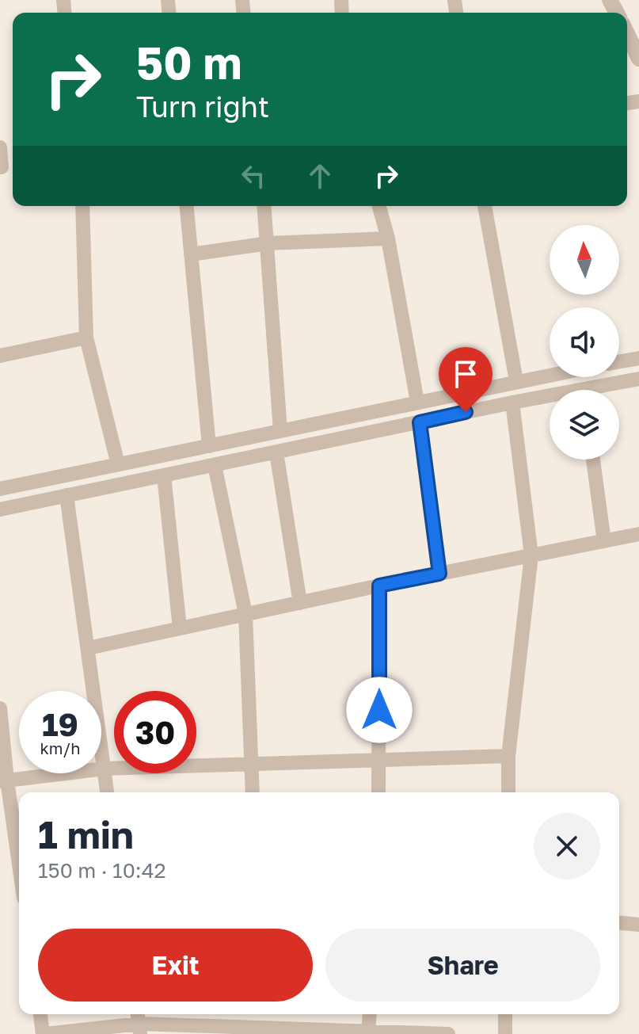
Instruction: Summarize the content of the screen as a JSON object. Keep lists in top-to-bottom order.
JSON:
{
  "north": "top",
  "page": {
    "turn": ["50 m", "Turn right"],
    "speed": "19 km/h",
    "limit": "30",
    "heading": ["1 min", "150 m · 10:42"],
    "buttons": ["Exit", "Share"]
  }
}
